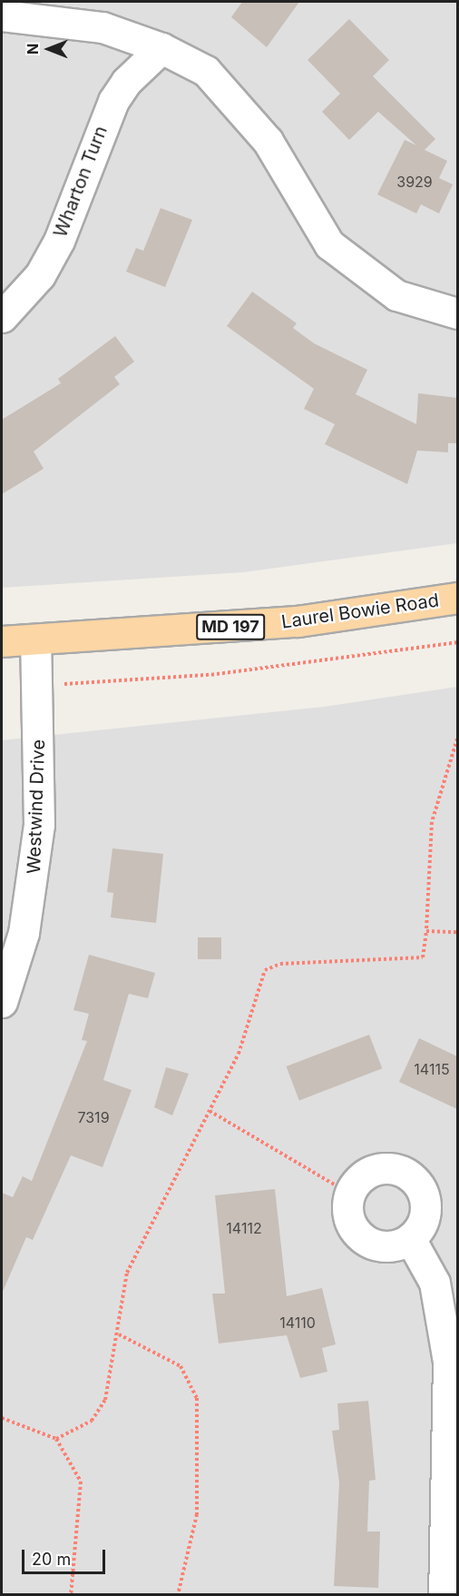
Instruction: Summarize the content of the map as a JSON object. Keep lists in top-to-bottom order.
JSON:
{
  "streets": {
    "main road": ["Laurel Bowie Road", "MD 197"],
    "street": ["Wharton Turn", "Westwind Drive"]
  },
  "crossings": [
    ["Laurel Bowie Road", "Westwind Drive"]
  ],
  "house_numbers": [
    "3929",
    "14115",
    "7319",
    "14112",
    "14110"
  ],
  "scale_bar": "20 m",
  "north": "left"
}
